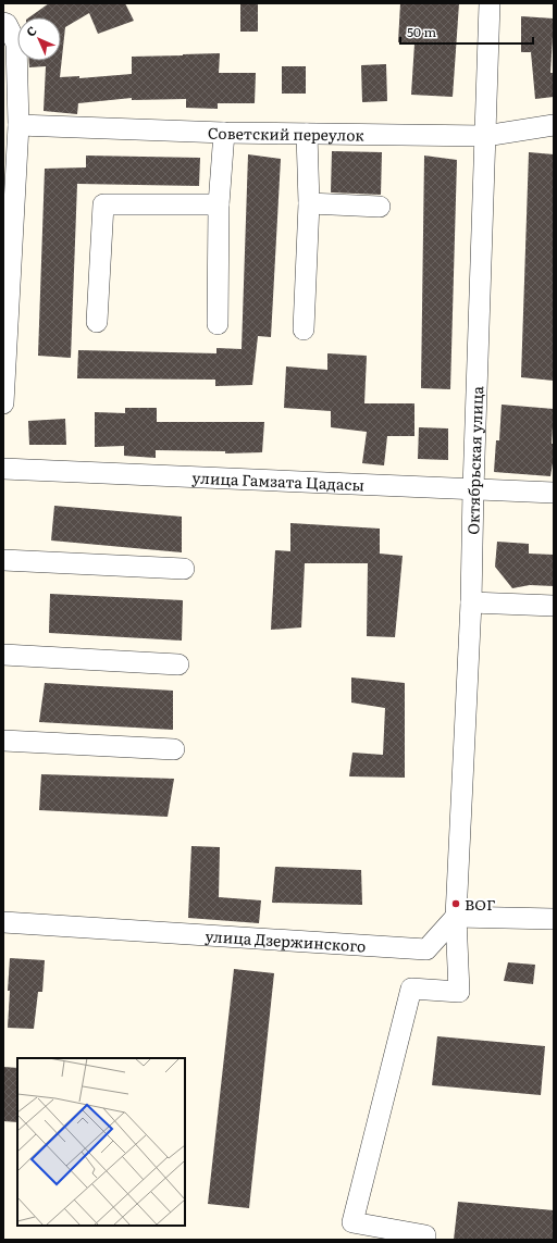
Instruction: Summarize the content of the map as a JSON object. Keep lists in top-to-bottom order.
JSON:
{
  "streets": {
    "street": [
      "Советский переулок",
      "Октябрьская улица",
      "улица Гамзата Цадасы",
      "улица Дзержинского"
    ]
  },
  "crossings": [
    ["Советский переулок", "Октябрьская улица"],
    ["Октябрьская улица", "улица Гамзата Цадасы"],
    ["Октябрьская улица", "улица Дзержинского"]
  ],
  "places": ["ВОГ"],
  "scale_bar": "50 m",
  "north": "top left"
}
